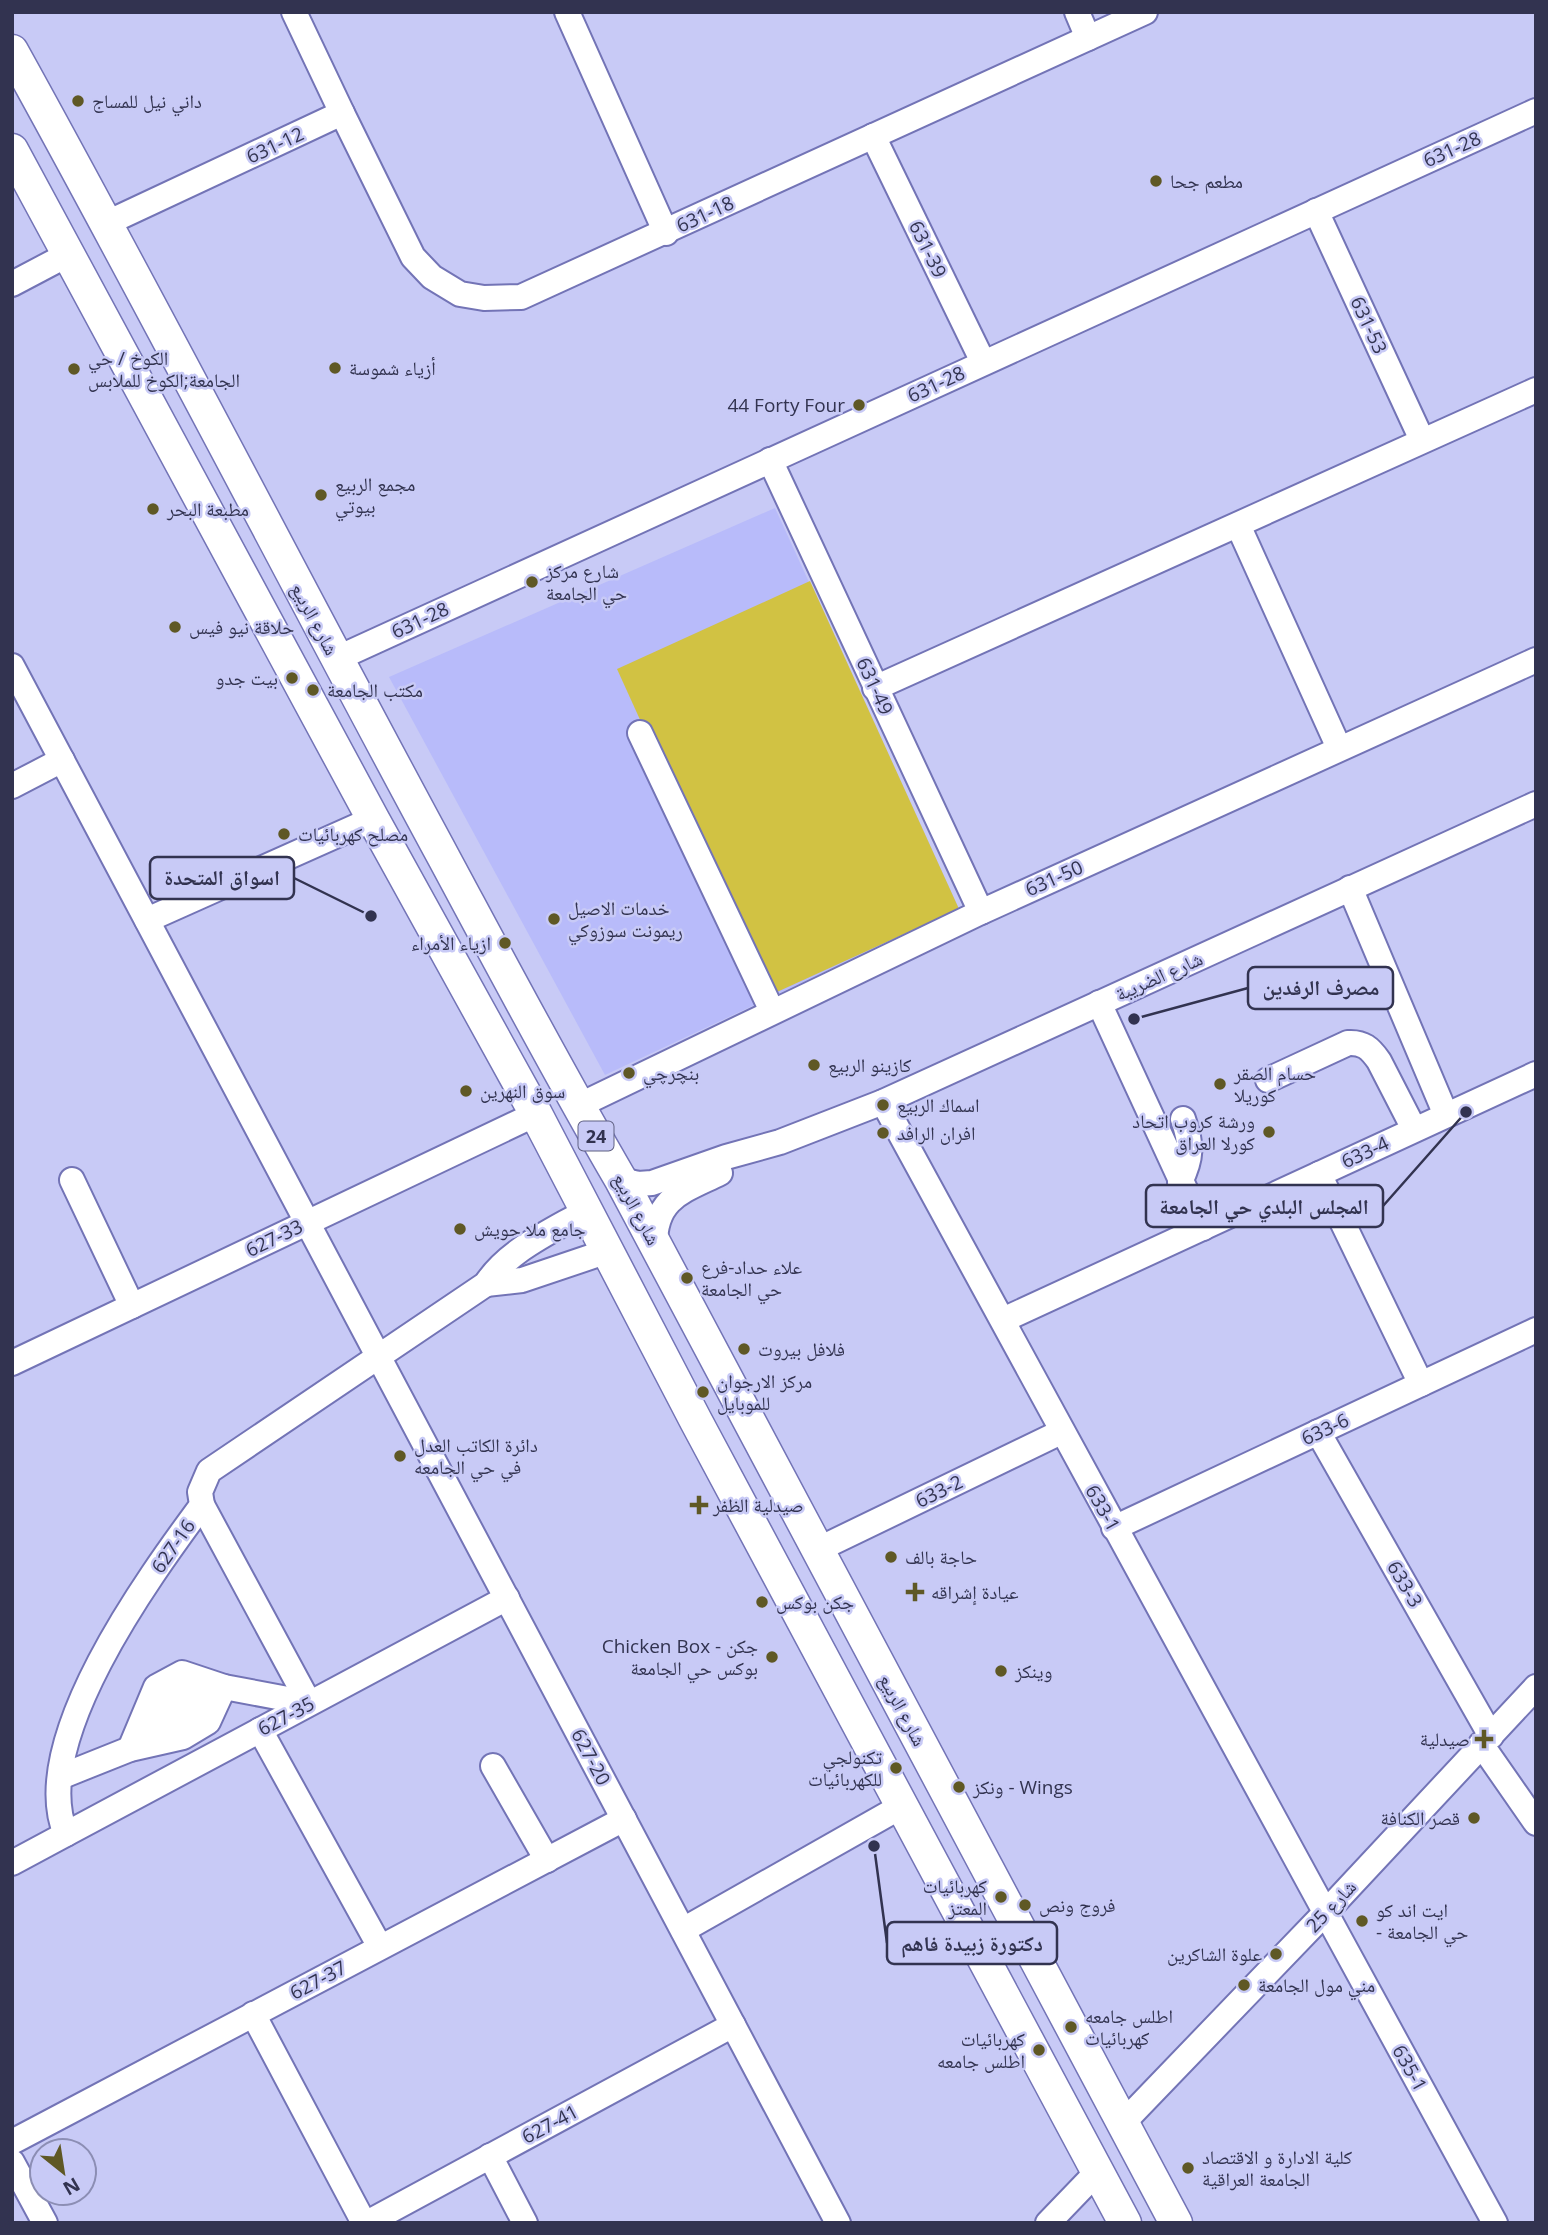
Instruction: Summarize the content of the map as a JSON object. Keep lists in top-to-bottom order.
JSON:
{
  "streets": {
    "main road": ["شارع الربيع", "24"],
    "street": [
      "631-12",
      "631-28",
      "631-18",
      "631-39",
      "631-53",
      "631-49",
      "631-50",
      "شارع الضريبة",
      "633-4",
      "627-33",
      "633-6",
      "633-2",
      "633-1",
      "627-16",
      "633-3",
      "627-35",
      "627-20",
      "شارع 25",
      "627-37",
      "635-1",
      "627-41"
    ]
  },
  "crossings": [
    ["631-12", "631-18"],
    ["631-12", "شارع الربيع"],
    ["631-28", "631-39"],
    ["631-28", "631-53"],
    ["631-28", "شارع الربيع"],
    ["631-28", "631-49"],
    ["631-18", "631-39"],
    ["شارع الربيع", "631-50"],
    ["شارع الربيع", "شارع الضريبة"],
    ["شارع الربيع", "633-2"],
    ["شارع الربيع", "شارع 25"],
    ["631-49", "631-50"],
    ["شارع الضريبة", "633-1"],
    ["24", "627-33"],
    ["24", "627-16"],
    ["633-4", "633-1"],
    ["627-33", "627-20"],
    ["633-6", "633-1"],
    ["633-6", "633-3"],
    ["633-2", "633-1"],
    ["633-1", "شارع 25"],
    ["633-1", "635-1"],
    ["627-16", "627-35"],
    ["627-16", "627-20"],
    ["633-3", "شارع 25"],
    ["627-35", "627-20"],
    ["627-20", "627-37"],
    ["627-20", "627-41"],
    ["شارع 25", "635-1"]
  ],
  "places": {
    "other": [
      "داني نيل للمساج",
      "مطعم جحا",
      "أزياء شموسة",
      "الكوخ / حي الجامعة;الكوخ للملابس",
      "44 Forty Four",
      "مجمع الربيع بيوتي",
      "مطبعة البحر",
      "شارع مركز حي الجامعة",
      "حلاقة نيو فيس",
      "بيت جدو",
      "مكتب الجامعة",
      "مصلح كهربائيات",
      "اسواق المتحدة",
      "خدمات الاصيل ريمونت سوزوكي",
      "ازياء الأمراء",
      "مصرف الرفدين",
      "كازينو الربيع",
      "بنچرچي",
      "حسام الصقر كوريلا",
      "سوق النهرين",
      "اسماك الربيع",
      "المجلس البلدي حي الجامعة",
      "ورشة كروب اتحاد كورلا العراق",
      "افران الرافد",
      "جامع ملا حويش",
      "علاء حداد-فرع حي الجامعة",
      "فلافل بيروت",
      "مركز الارجوان للموبايل",
      "دائرة الكاتب العدل في حي الجامعه",
      "حاجة بالف",
      "جكن بوكس",
      "Chicken Box - جكن بوكس حي الجامعة",
      "وينكز",
      "تكنولجي للكهربائيات",
      "ونكز - Wings",
      "قصر الكنافة",
      "دكتورة زبيدة فاهم",
      "كهربائيات المعتز",
      "فروج ونص",
      "ايت اند كو - حي الجامعة",
      "علوة الشاكرين",
      "مني مول الجامعة",
      "اطلس جامعه كهربائيات",
      "كهربائيات اطلس جامعه",
      "كلية الادارة و الاقتصاد الجامعة العراقية"
    ],
    "health": ["صيدلية الظفر", "عيادة إشراقه", "صيدلية"]
  },
  "north": "bottom right"
}
